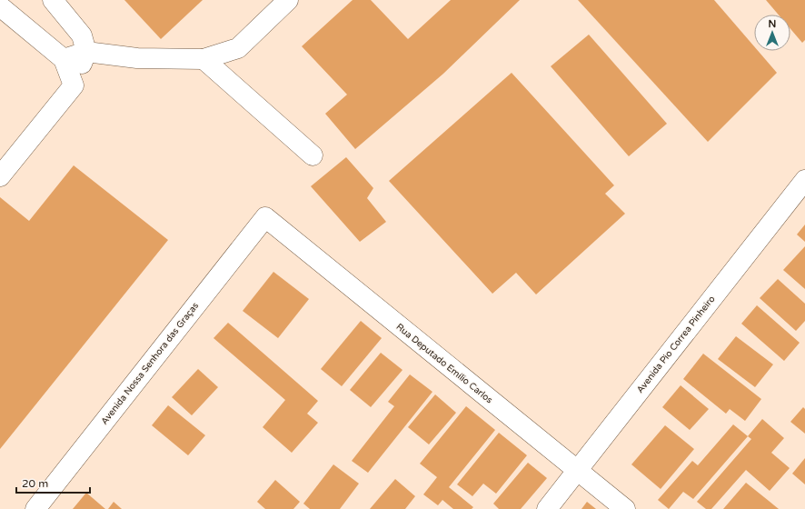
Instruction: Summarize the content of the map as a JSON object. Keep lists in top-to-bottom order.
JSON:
{
  "streets": {
    "street": ["Avenida Pio Correa Pinheiro", "Avenida Nossa Senhora das Graças", "Rua Deputado Emílio Carlos"]
  },
  "crossings": [
    ["Avenida Pio Correa Pinheiro", "Rua Deputado Emílio Carlos"],
    ["Avenida Nossa Senhora das Graças", "Rua Deputado Emílio Carlos"]
  ],
  "scale_bar": "20 m",
  "north": "top"
}
